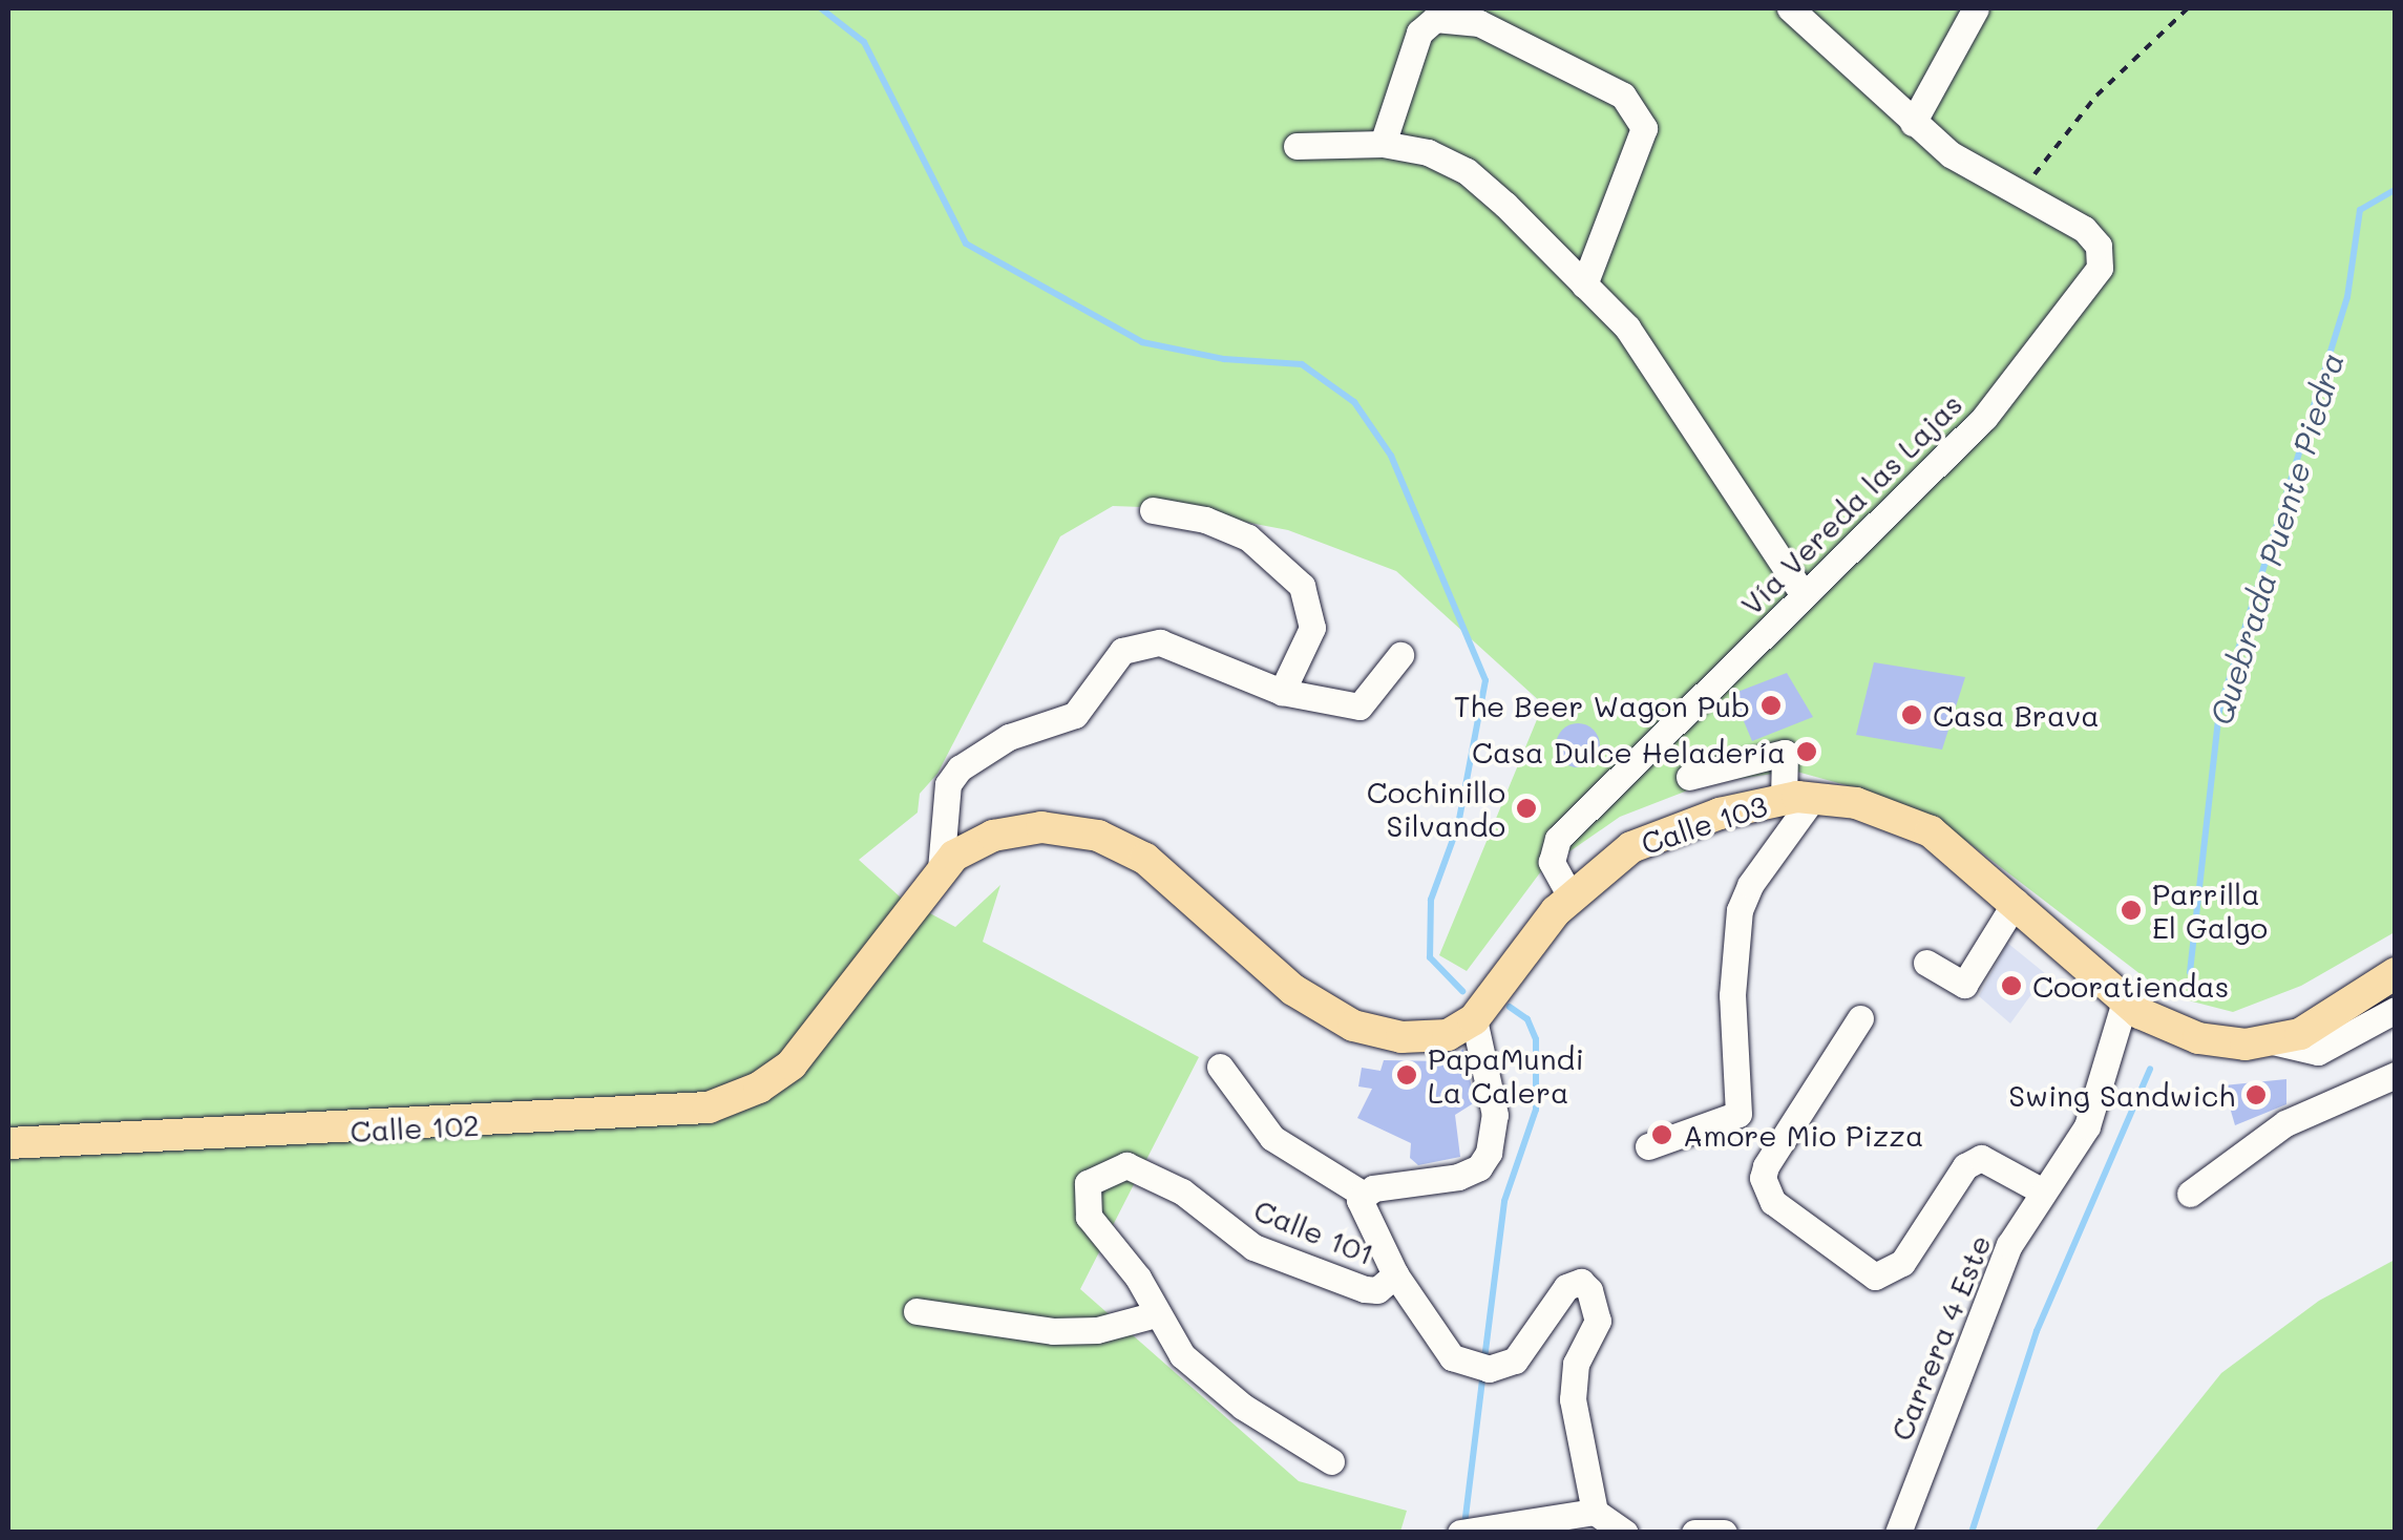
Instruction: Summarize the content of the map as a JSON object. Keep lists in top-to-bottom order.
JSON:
{
  "streets": {
    "main road": ["Calle 103", "Calle 102"],
    "street": ["Vía Vereda las Lajas", "Calle 101", "Carrera 4 Este"]
  },
  "crossings": [
    ["Vía Vereda las Lajas", "Calle 103"],
    ["Calle 103", "Calle 102"]
  ],
  "water": ["Quebrada Puente Piedra"],
  "places": [
    "The Beer Wagon Pub",
    "Casa Brava",
    "Casa Dulce Heladería",
    "Cochinillo Silvando",
    "Parrilla El Galgo",
    "Cooratiendas",
    "PapaMundi La Calera",
    "Swing Sandwich",
    "Amore Mio Pizza"
  ]
}
